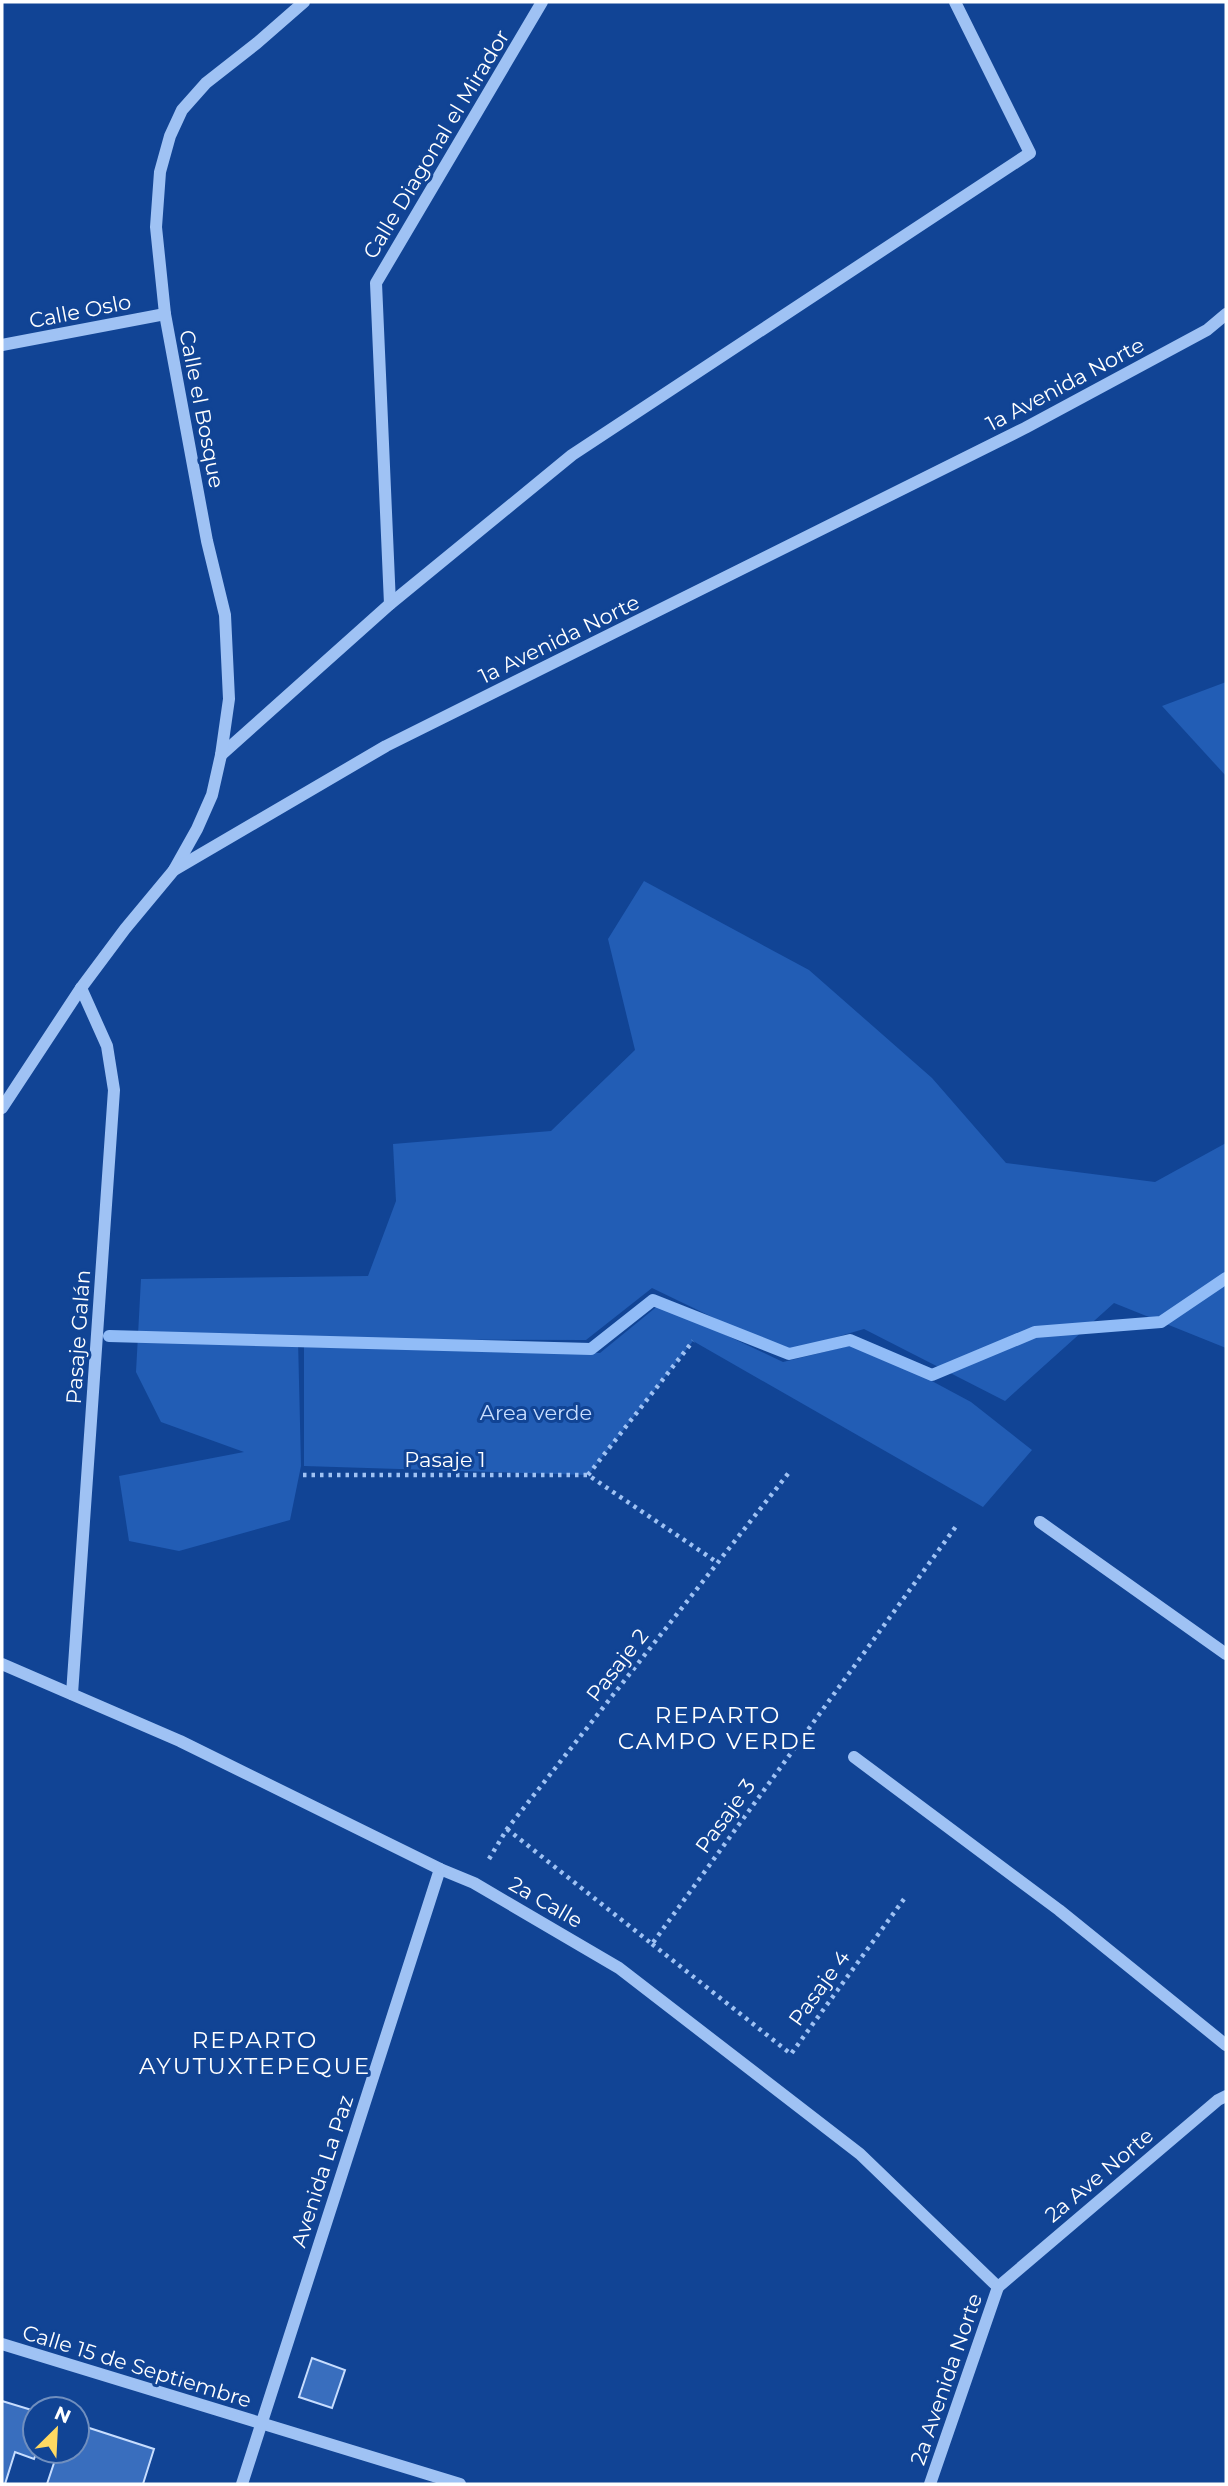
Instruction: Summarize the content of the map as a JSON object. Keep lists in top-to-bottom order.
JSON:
{
  "streets": {
    "street": [
      "Calle Diagonal el Mirador",
      "Calle Oslo",
      "1a Avenida Norte",
      "Calle el Bosque",
      "Pasaje Galán",
      "2a Calle",
      "Avenida La Paz",
      "2a Ave Norte",
      "Calle 15 de Septiembre",
      "2a Avenida Norte"
    ],
    "path": [
      "Pasaje 1",
      "Pasaje 2",
      "Pasaje 3",
      "Pasaje 4"
    ]
  },
  "crossings": [
    ["Calle Oslo", "Calle el Bosque"],
    ["1a Avenida Norte", "Calle el Bosque"],
    ["1a Avenida Norte", "Pasaje Galán"],
    ["Pasaje Galán", "2a Calle"],
    ["Pasaje 2", "2a Calle"],
    ["Pasaje 3", "Pasaje 4"],
    ["2a Calle", "Avenida La Paz"],
    ["2a Calle", "2a Ave Norte"],
    ["2a Calle", "2a Avenida Norte"],
    ["Avenida La Paz", "Calle 15 de Septiembre"],
    ["2a Ave Norte", "2a Avenida Norte"]
  ],
  "districts": ["REPARTO CAMPO VERDE", "REPARTO AYUTUXTEPEQUE"],
  "parks": ["Area verde"],
  "north": "top right"
}
